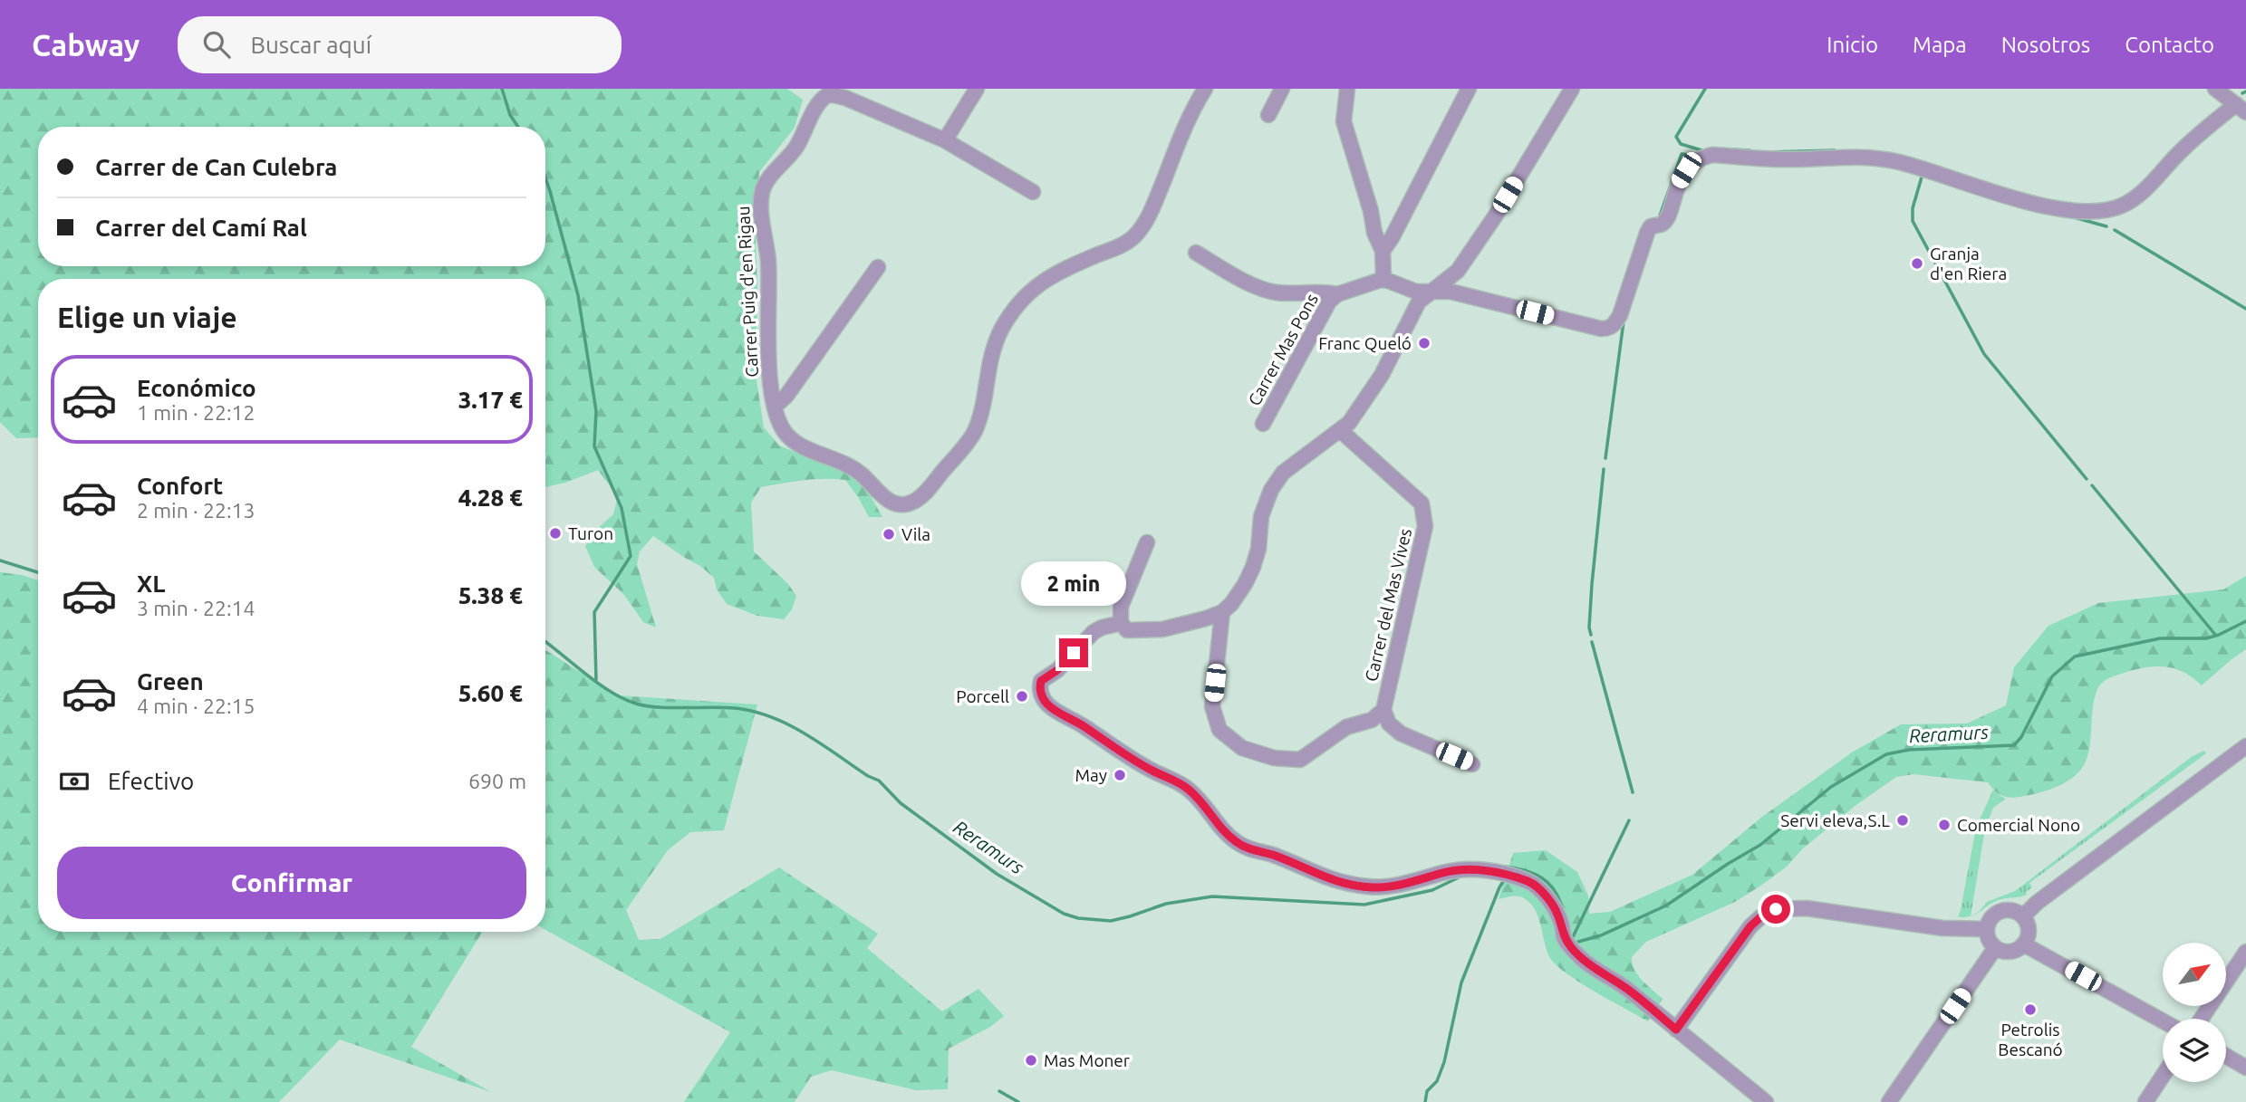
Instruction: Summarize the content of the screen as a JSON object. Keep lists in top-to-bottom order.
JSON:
{
  "streets": {
    "street": ["Carrer Puig d'en Rigau", "Carrer Mas Pons", "Carrer del Mas Vives"]
  },
  "water": ["Reramurs"],
  "places": [
    "Granja d'en Riera",
    "Franc Queló",
    "Turon",
    "Vila",
    "Porcell",
    "May",
    "Servi eleva,S.L",
    "Comercial Nono",
    "Petrolis Bescanó",
    "Mas Moner"
  ],
  "north": "top right",
  "page": {
    "header": "Cabway",
    "search": "Buscar aquí",
    "nav": [
      "Inicio",
      "Mapa",
      "Nosotros",
      "Contacto"
    ],
    "banner": ["Carrer de Can Culebra", "Carrer del Camí Ral"],
    "heading": "Elige un viaje",
    "list": [
      {
        "name": "Económico",
        "note": "1 min · 22:12",
        "value": "3.17 €"
      },
      {
        "name": "Confort",
        "note": "2 min · 22:13",
        "value": "4.28 €"
      },
      {
        "name": "XL",
        "note": "3 min · 22:14",
        "value": "5.38 €"
      },
      {
        "name": "Green",
        "note": "4 min · 22:15",
        "value": "5.60 €"
      }
    ],
    "bubble": "2 min",
    "pay": ["Efectivo", "690 m"],
    "buttons": "Confirmar"
  }
}
